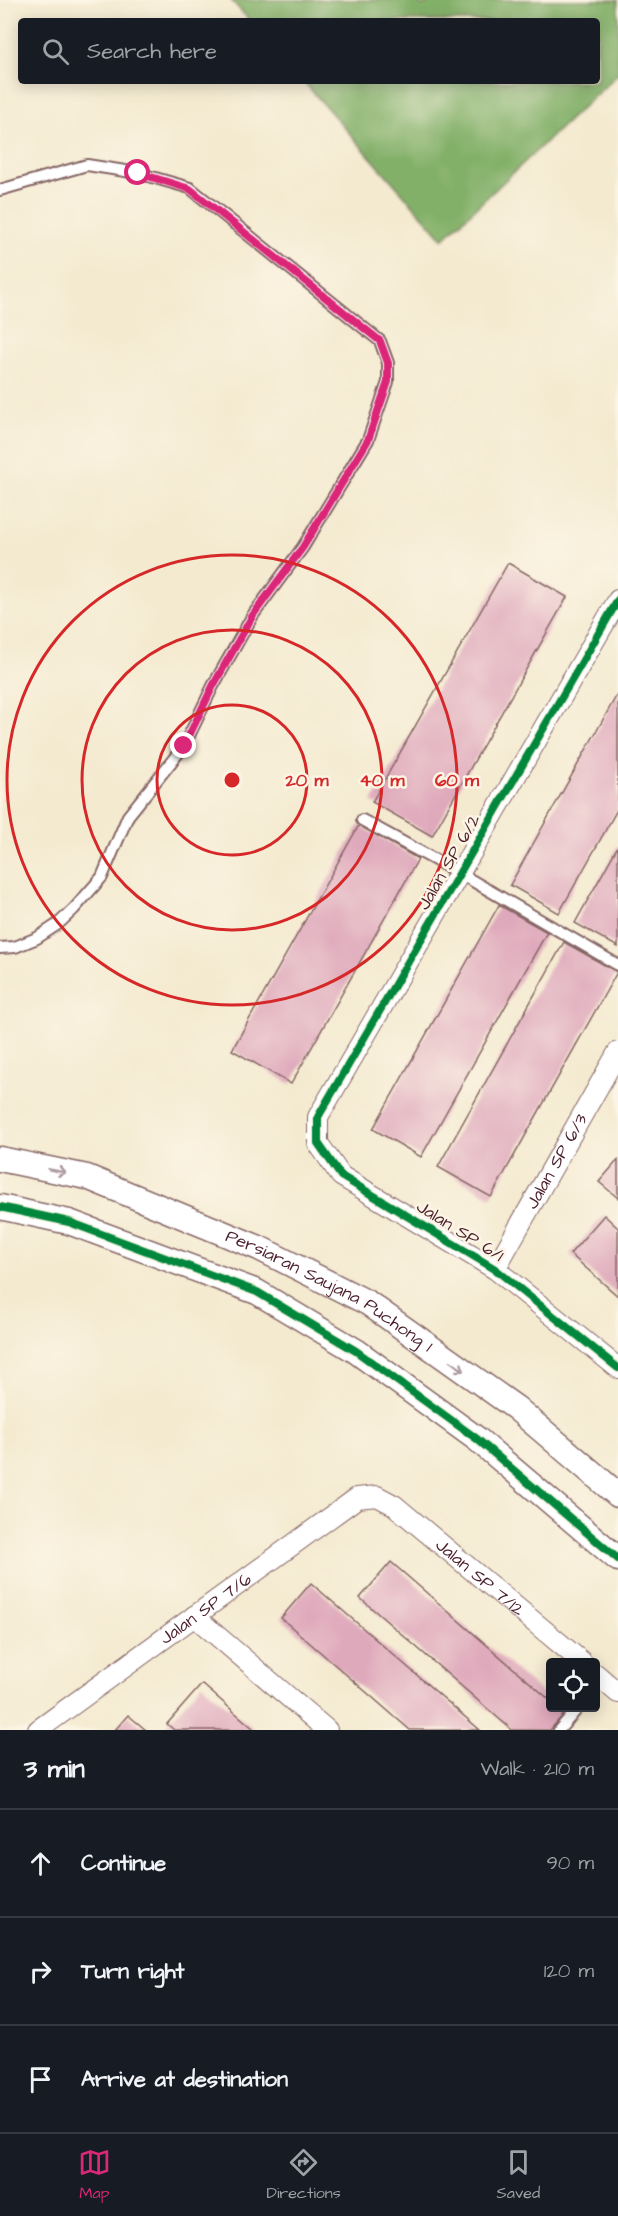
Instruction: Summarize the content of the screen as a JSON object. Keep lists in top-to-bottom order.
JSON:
{
  "streets": {
    "street": [
      "Jalan SP 6/2",
      "Jalan SP 6/3",
      "Jalan SP 6/1",
      "Persiaran Saujana Puchong 1",
      "Jalan SP 7/12",
      "Jalan SP 7/6"
    ]
  },
  "crossings": [
    ["Jalan SP 6/2", "Jalan SP 6/1"],
    ["Jalan SP 6/3", "Jalan SP 6/1"],
    ["Jalan SP 7/12", "Jalan SP 7/6"]
  ],
  "page": {
    "search": "Search here",
    "heading": ["3 min", "Walk · 210 m"],
    "list": [
      ["Continue", "90 m"],
      ["Turn right", "120 m"],
      "Arrive at destination"
    ],
    "nav": ["Map", "Directions", "Saved"]
  },
  "rings": ["20 m", "40 m", "60 m"]
}
